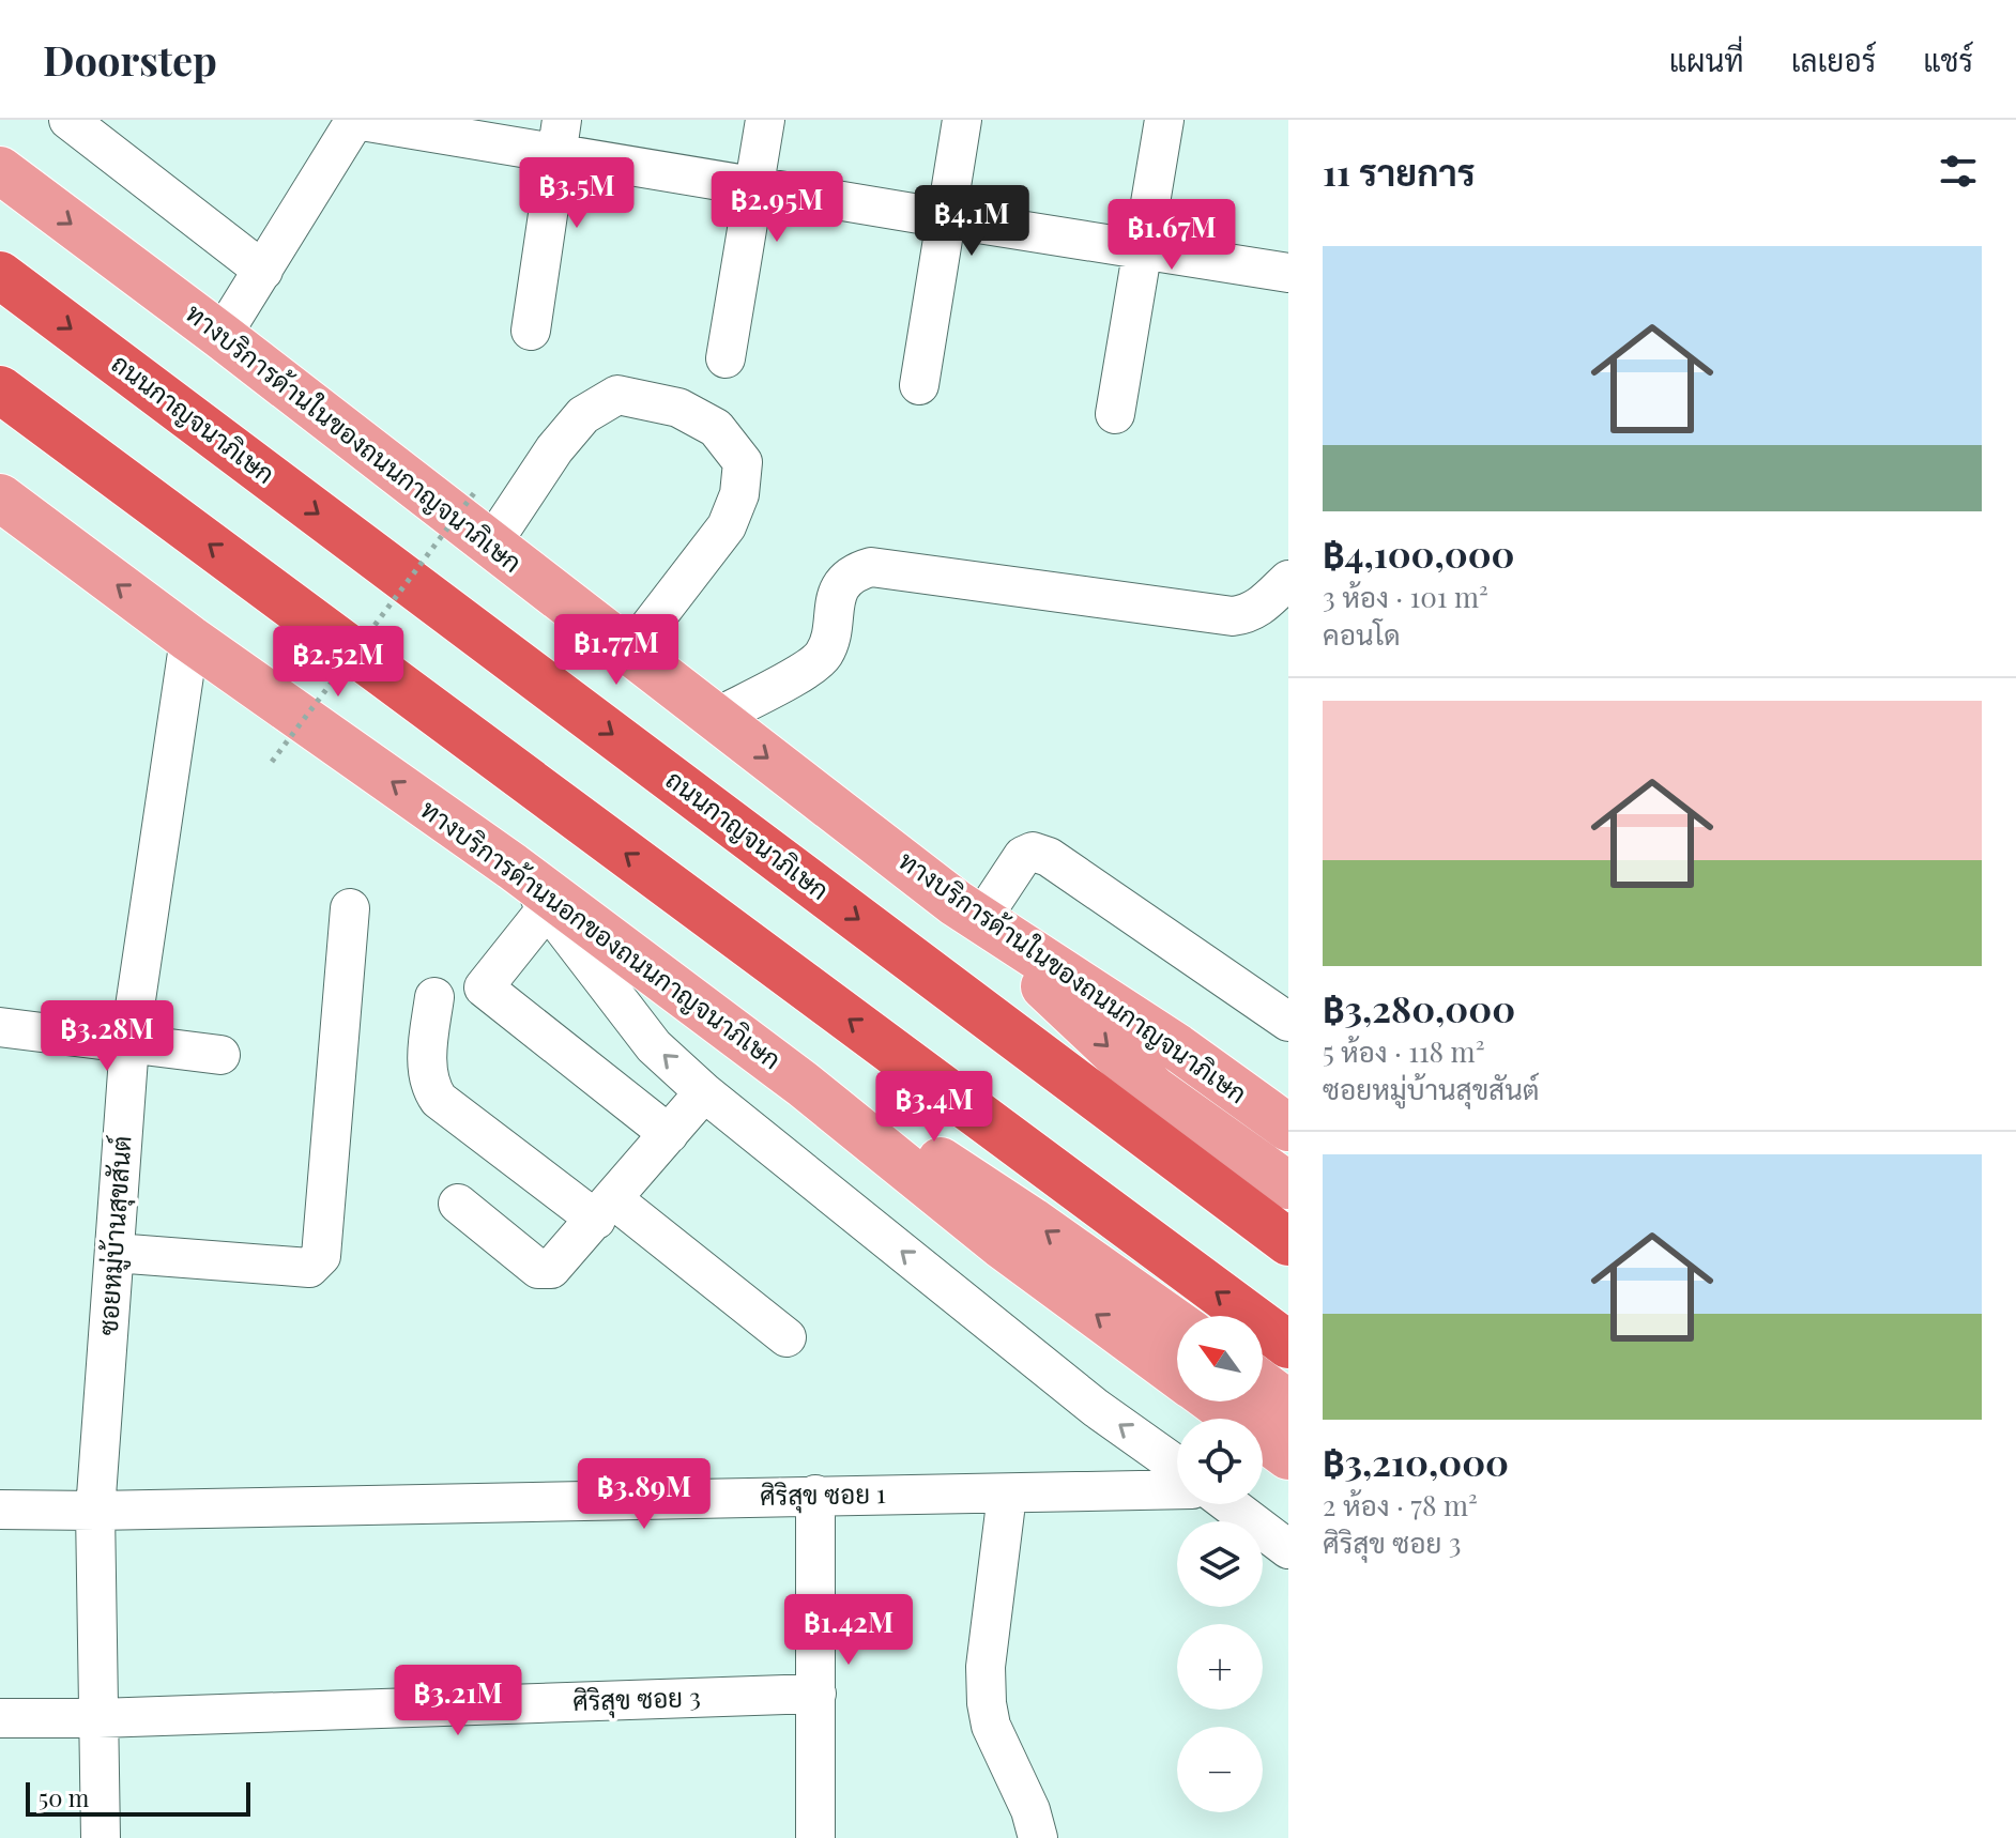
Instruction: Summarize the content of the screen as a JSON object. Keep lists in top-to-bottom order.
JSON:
{
  "streets": {
    "highway": ["ถนนกาญจนาภิเษก"],
    "main road": ["ทางบริการด้านในของถนนกาญจนาภิเษก", "ทางบริการด้านนอกของถนนกาญจนาภิเษก"],
    "street": ["ซอยหมู่บ้านสุขสันต์", "ศิริสุข ซอย 1", "ศิริสุข ซอย 3"]
  },
  "crossings": [
    ["ทางบริการด้านนอกของถนนกาญจนาภิเษก", "ซอยหมู่บ้านสุขสันต์"],
    ["ซอยหมู่บ้านสุขสันต์", "ศิริสุข ซอย 1"],
    ["ซอยหมู่บ้านสุขสันต์", "ศิริสุข ซอย 3"]
  ],
  "one_way": ["ทางบริการด้านในของถนนกาญจนาภิเษก"],
  "scale_bar": "50 m",
  "north": "top left",
  "page": {
    "header": "Doorstep",
    "nav": ["แผนที่", "เลเยอร์", "แชร์"],
    "heading": "11 รายการ",
    "price": [
      "฿3.5M",
      "฿2.95M",
      "฿4.1M",
      "฿1.67M",
      "฿1.77M",
      "฿2.52M",
      "฿3.28M",
      "฿3.4M",
      "฿3.89M",
      "฿1.42M",
      "฿3.21M"
    ],
    "list": [
      {
        "name": "฿4,100,000",
        "note": "3 ห้อง · 101 m² · คอนโด"
      },
      {
        "name": "฿3,280,000",
        "note": "5 ห้อง · 118 m² · ซอยหมู่บ้านสุขสันต์"
      },
      {
        "name": "฿3,210,000",
        "note": "2 ห้อง · 78 m² · ศิริสุข ซอย 3"
      }
    ],
    "map_buttons": ["+", "−"],
    "scale": "50 m"
  }
}
